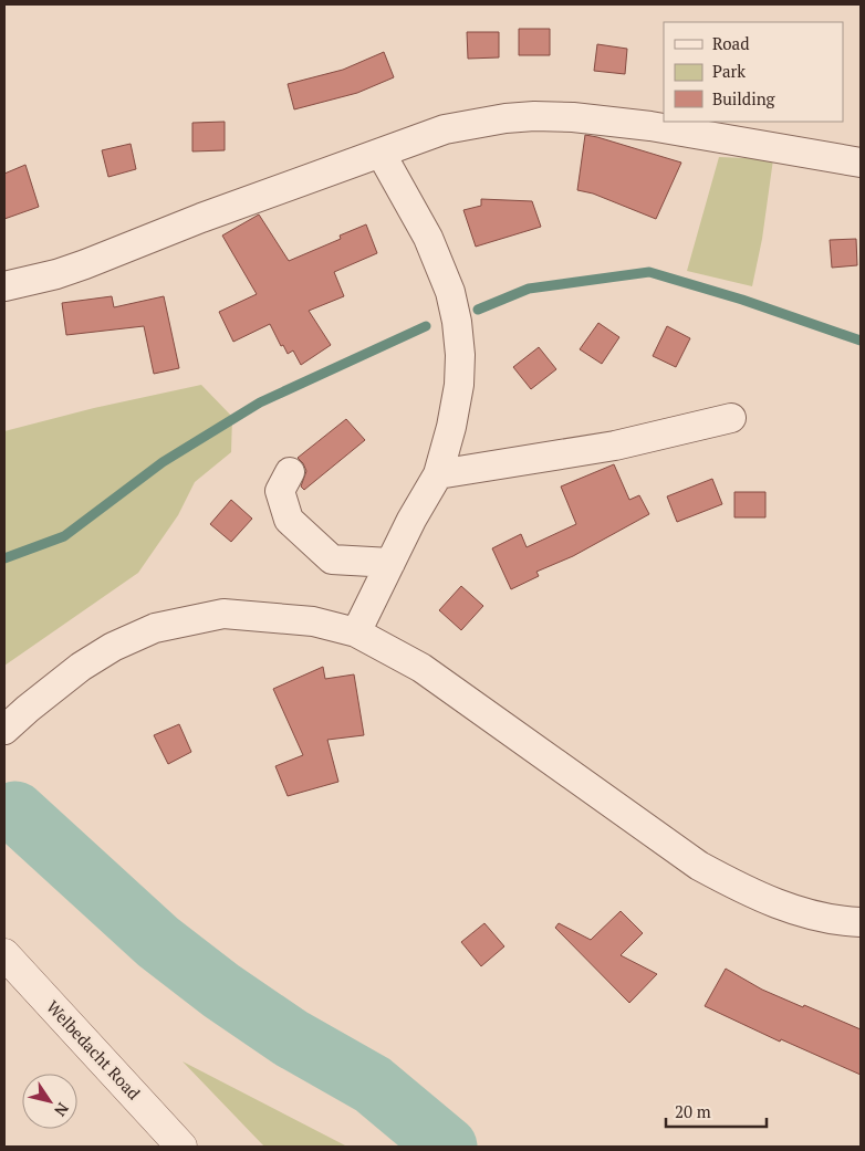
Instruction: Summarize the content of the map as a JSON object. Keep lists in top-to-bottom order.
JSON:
{
  "streets": {
    "street": ["Welbedacht Road"]
  },
  "legend": ["Road", "Park", "Building"],
  "scale_bar": "20 m",
  "north": "bottom right"
}
